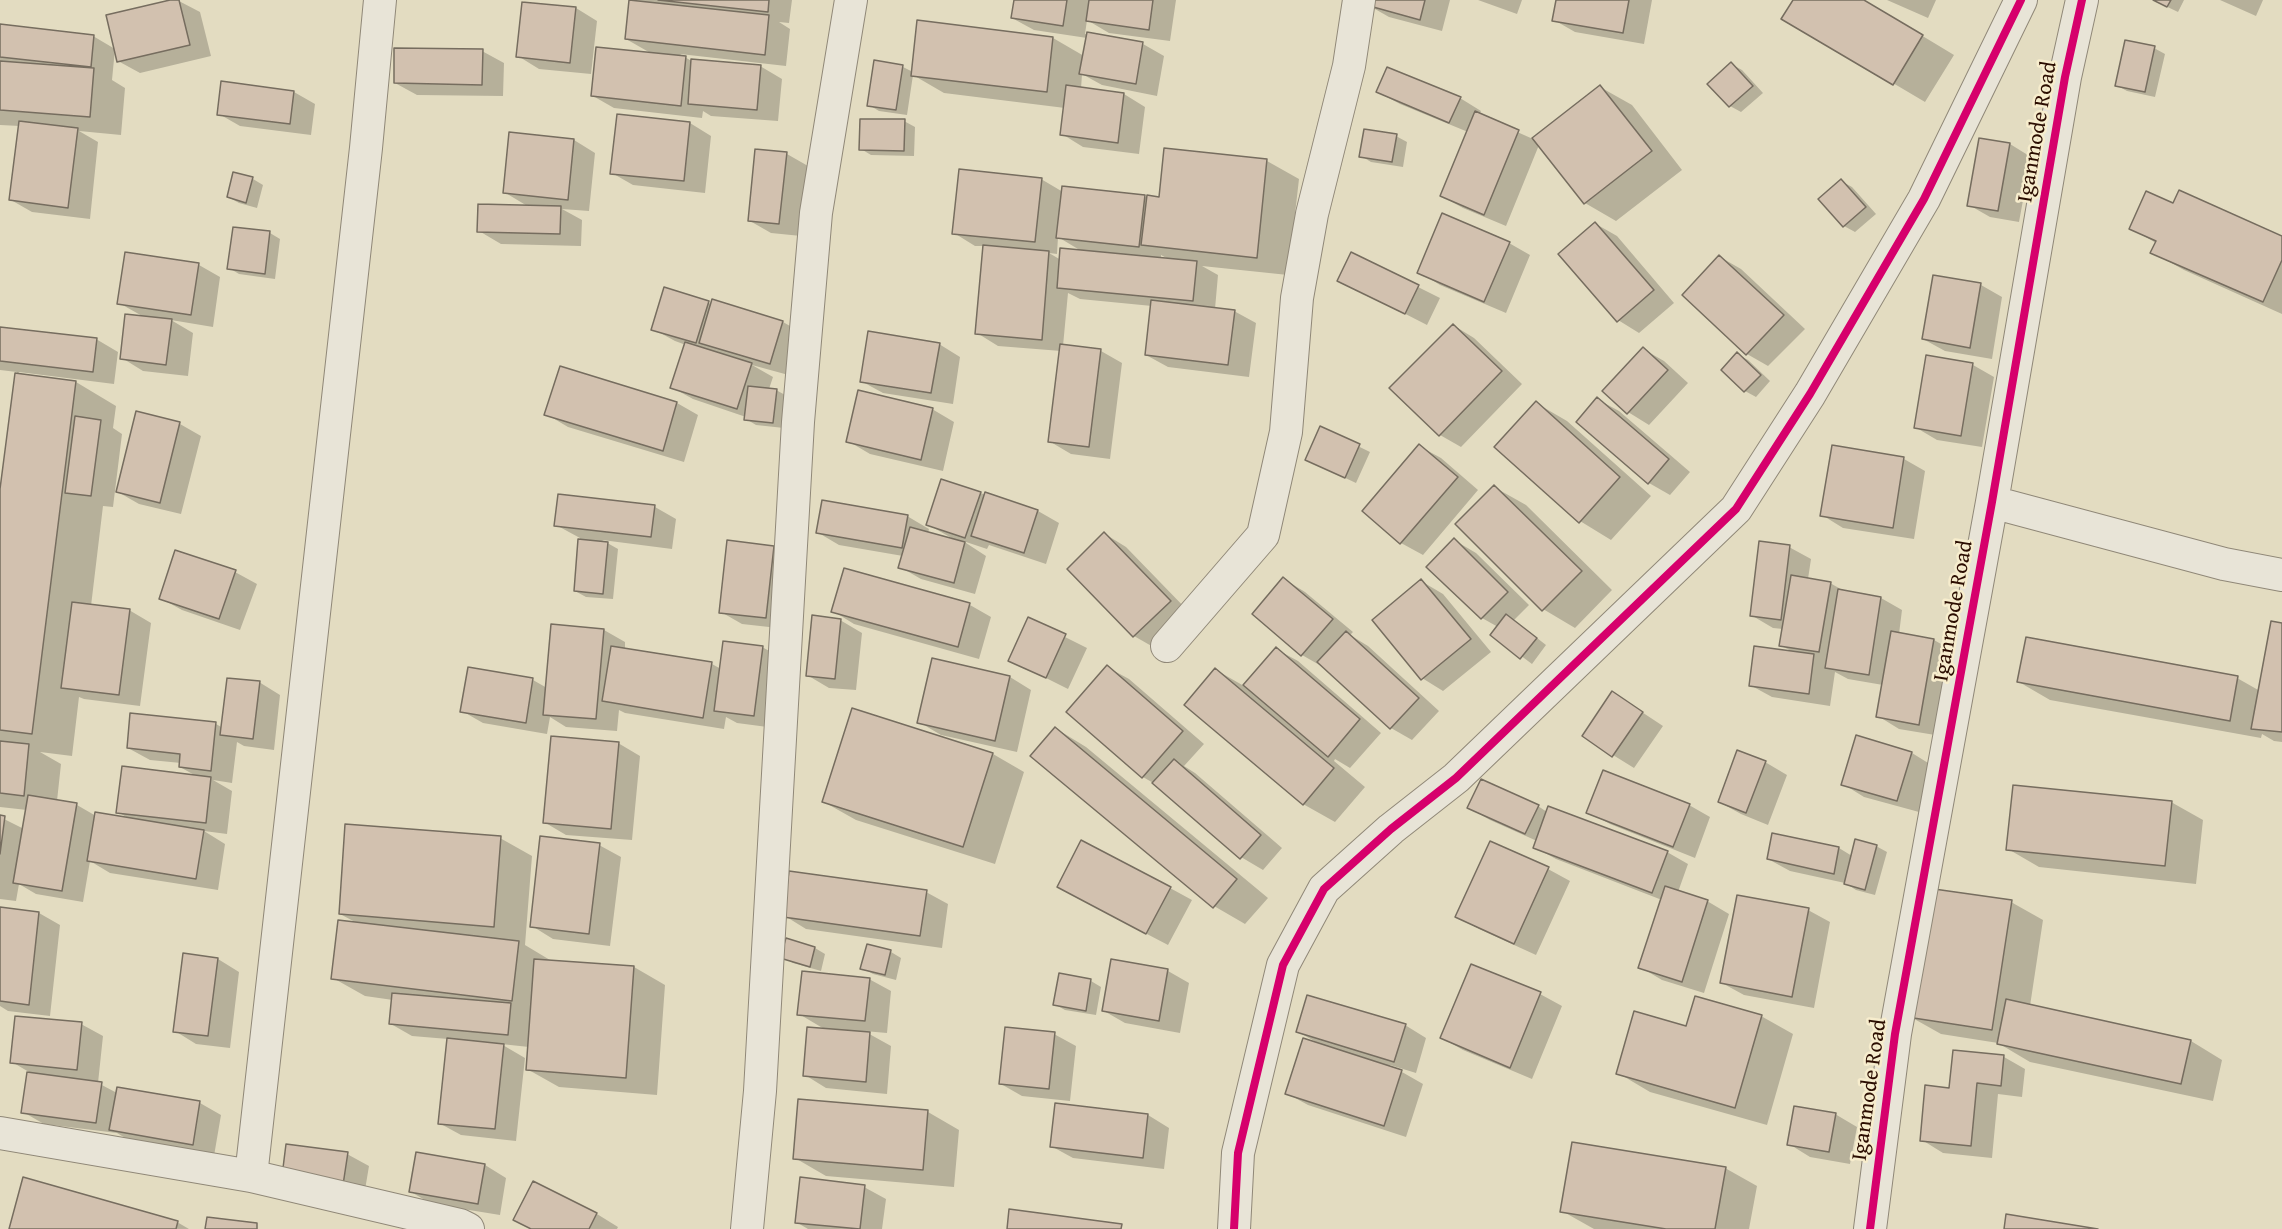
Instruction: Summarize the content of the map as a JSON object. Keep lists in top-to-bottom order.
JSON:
{
  "streets": {
    "street": ["Iganmode Road"]
  }
}
